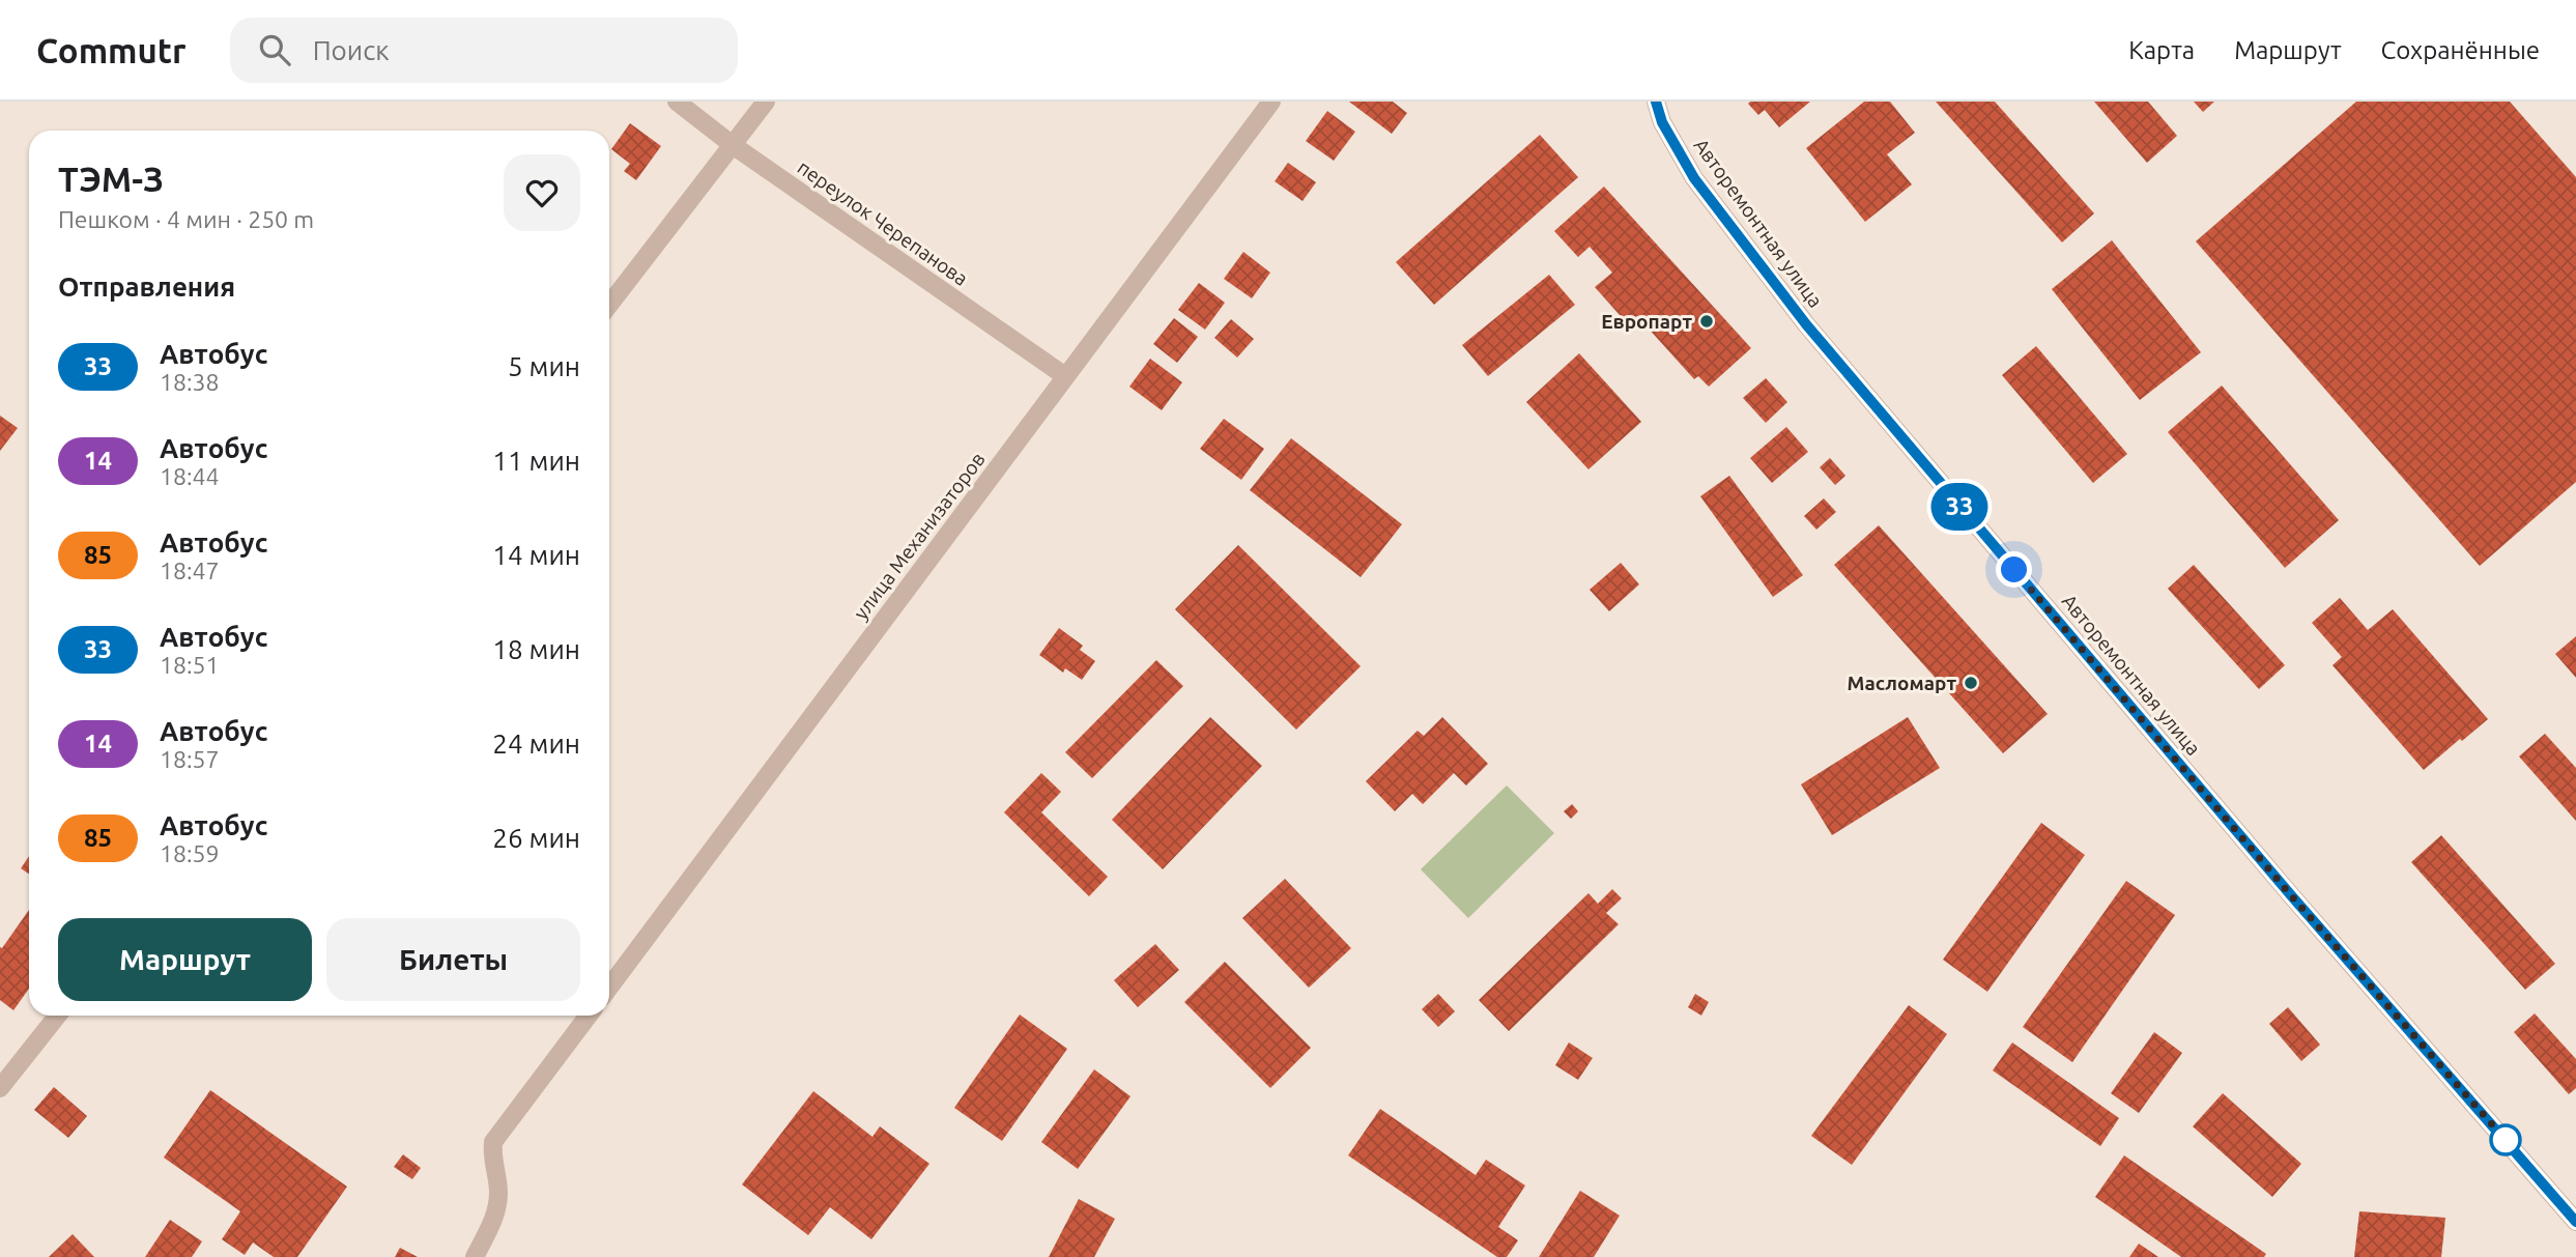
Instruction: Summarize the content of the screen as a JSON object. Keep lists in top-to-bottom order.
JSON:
{
  "streets": {
    "street": ["переулок Черепанова", "Авторемонтная улица", "улица Механизаторов"]
  },
  "crossings": [
    ["переулок Черепанова", "улица Механизаторов"]
  ],
  "places": ["Европарт", "Масломарт"],
  "lines": ["bus line 33"],
  "page": {
    "header": "Commutr",
    "search": "Поиск",
    "nav": ["Карта", "Маршрут", "Сохранённые"],
    "on_map": "33",
    "heading": [
      ["ТЭМ-З", "Пешком · 4 мин · 250 m"],
      "Отправления"
    ],
    "list": [
      {
        "mark": "33",
        "name": "Автобус",
        "note": "18:38",
        "value": "5 мин"
      },
      {
        "mark": "14",
        "name": "Автобус",
        "note": "18:44",
        "value": "11 мин"
      },
      {
        "mark": "85",
        "name": "Автобус",
        "note": "18:47",
        "value": "14 мин"
      },
      {
        "mark": "33",
        "name": "Автобус",
        "note": "18:51",
        "value": "18 мин"
      },
      {
        "mark": "14",
        "name": "Автобус",
        "note": "18:57",
        "value": "24 мин"
      },
      {
        "mark": "85",
        "name": "Автобус",
        "note": "18:59",
        "value": "26 мин"
      }
    ],
    "buttons": ["Маршрут", "Билеты"]
  }
}
